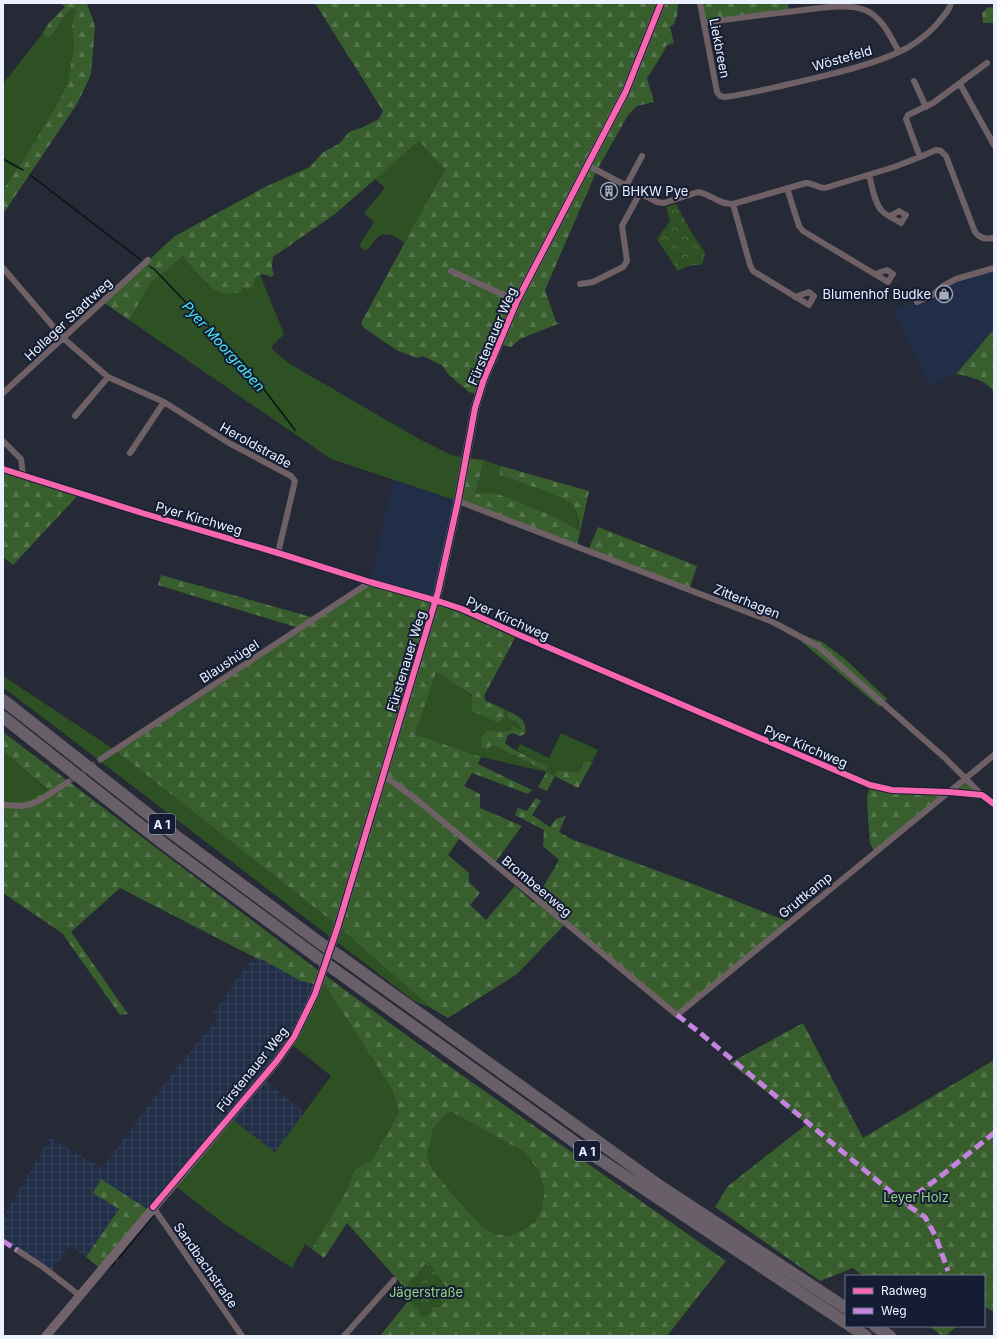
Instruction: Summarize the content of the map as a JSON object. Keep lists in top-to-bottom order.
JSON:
{
  "streets": {
    "highway": ["A 1"],
    "street": [
      "Liekbreen",
      "Wöstefeld",
      "Hollager Stadtweg",
      "Fürstenauer Weg",
      "Heroldstraße",
      "Pyer Kirchweg",
      "Zitterhagen",
      "Blaushügel",
      "Brombeerweg",
      "Gruttkamp",
      "Sandbachstraße"
    ]
  },
  "crossings": [
    ["Liekbreen", "Wöstefeld"],
    ["Hollager Stadtweg", "Heroldstraße"],
    ["Fürstenauer Weg", "Pyer Kirchweg"],
    ["Fürstenauer Weg", "Zitterhagen"],
    ["Fürstenauer Weg", "Brombeerweg"],
    ["Fürstenauer Weg", "Sandbachstraße"],
    ["Heroldstraße", "Pyer Kirchweg"],
    ["Pyer Kirchweg", "Zitterhagen"],
    ["Pyer Kirchweg", "Blaushügel"],
    ["Pyer Kirchweg", "Gruttkamp"],
    ["Zitterhagen", "Gruttkamp"],
    ["Brombeerweg", "Gruttkamp"]
  ],
  "water": ["Pyer Moorgraben"],
  "parks": ["Leyer Holz", "Jägerstraße"],
  "places": {
    "building": ["BHKW Pye"],
    "shop": ["Blumenhof Budke"]
  },
  "legend": ["Radweg", "Weg"]
}
